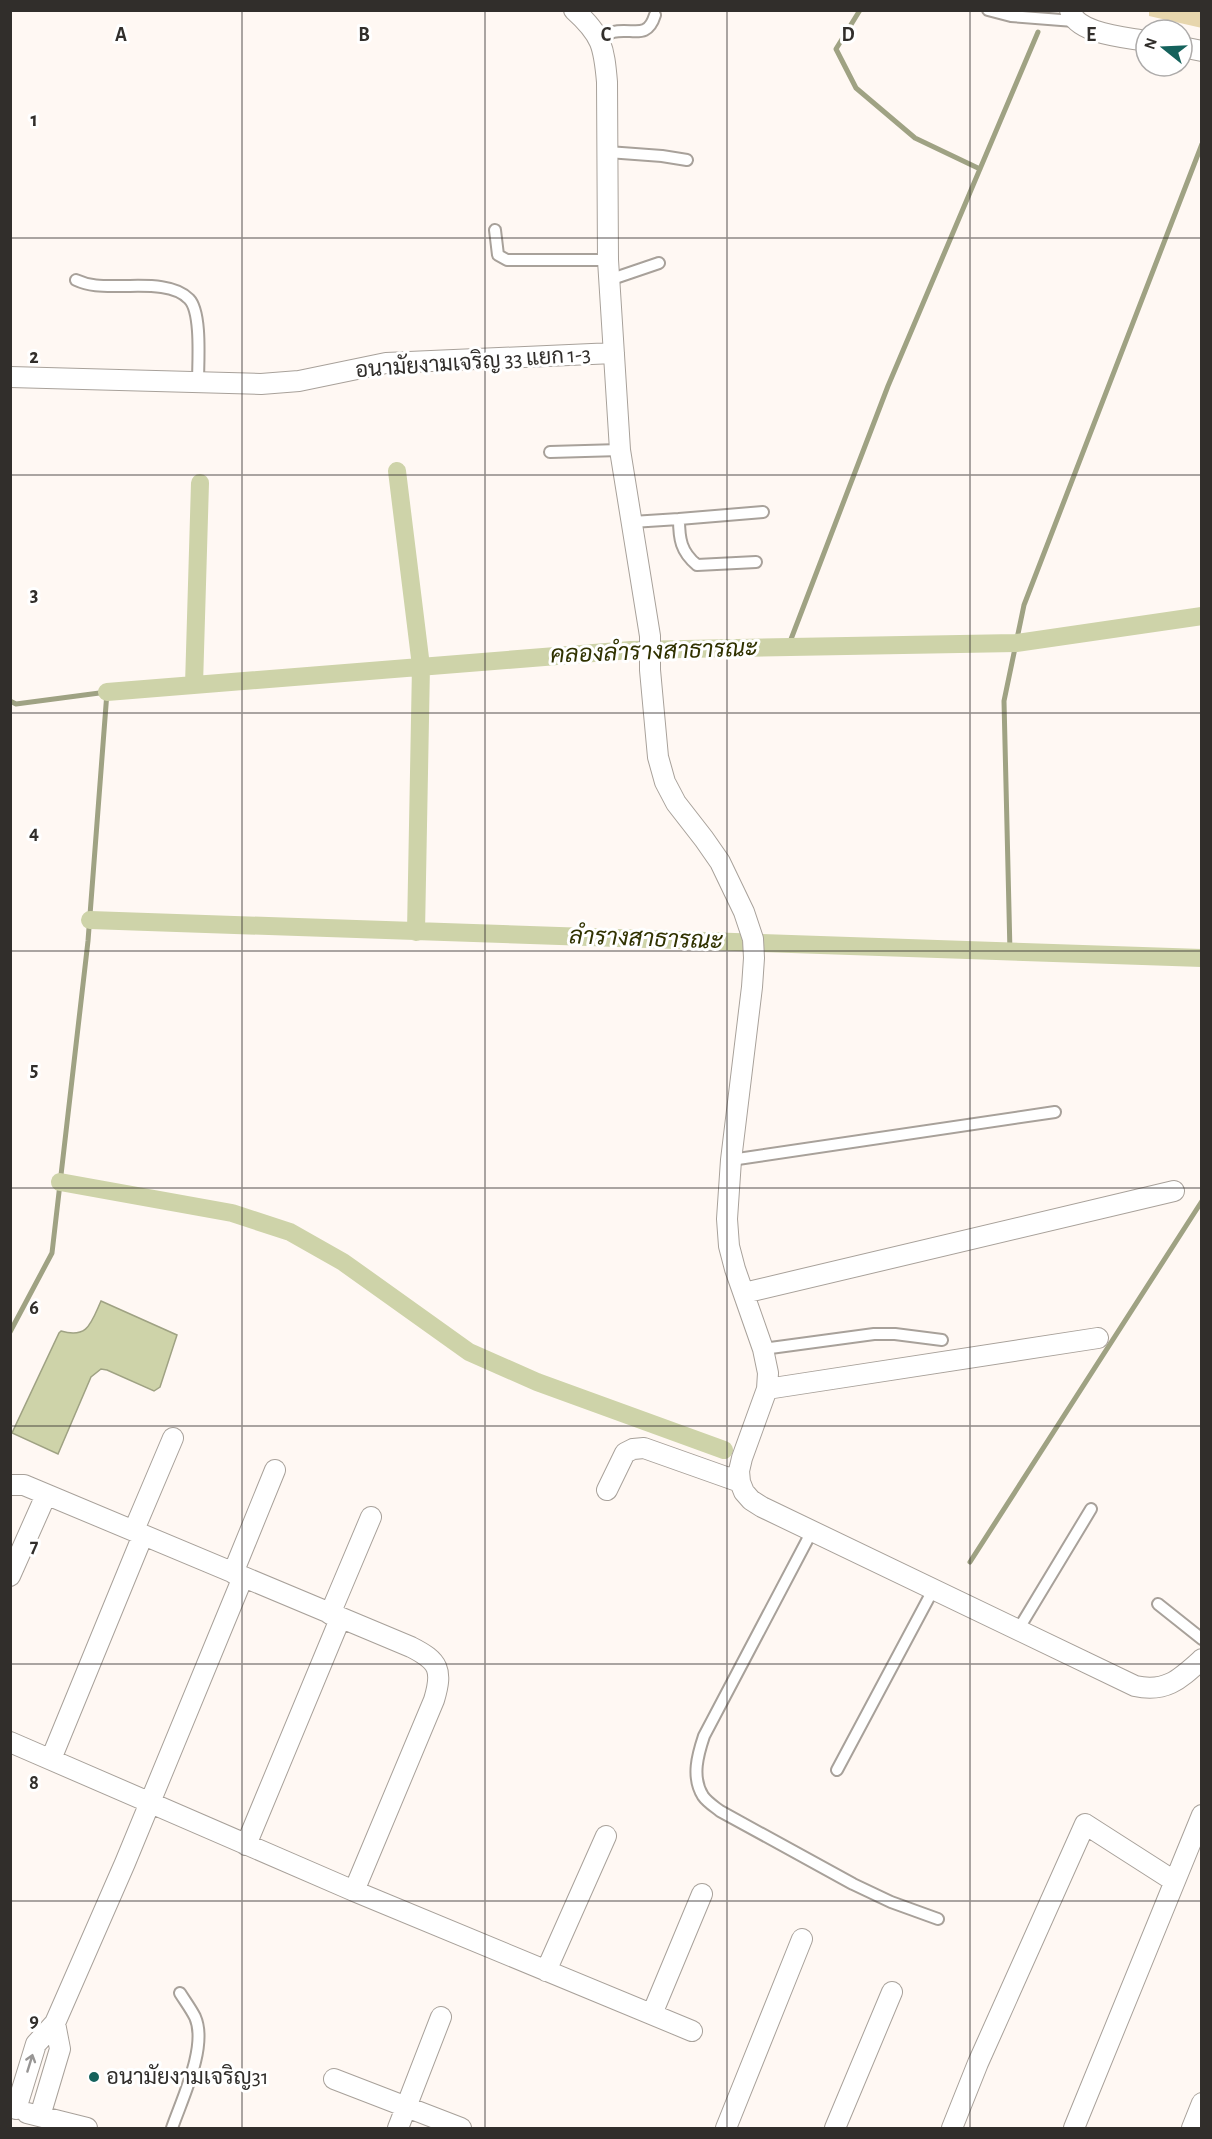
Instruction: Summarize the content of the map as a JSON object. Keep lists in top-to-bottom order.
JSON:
{
  "streets": {
    "street": ["อนามัยงามเจริญ 33 แยก 1-3"]
  },
  "water": ["คลองลำรางสาธารณะ", "ลำรางสาธารณะ"],
  "places": ["อนามัยงามเจริญ31"],
  "north": "left",
  "grid": {
    "columns": [
      "A",
      "B",
      "C",
      "D",
      "E"
    ],
    "rows": [
      "1",
      "2",
      "3",
      "4",
      "5",
      "6",
      "7",
      "8",
      "9"
    ]
  }
}
